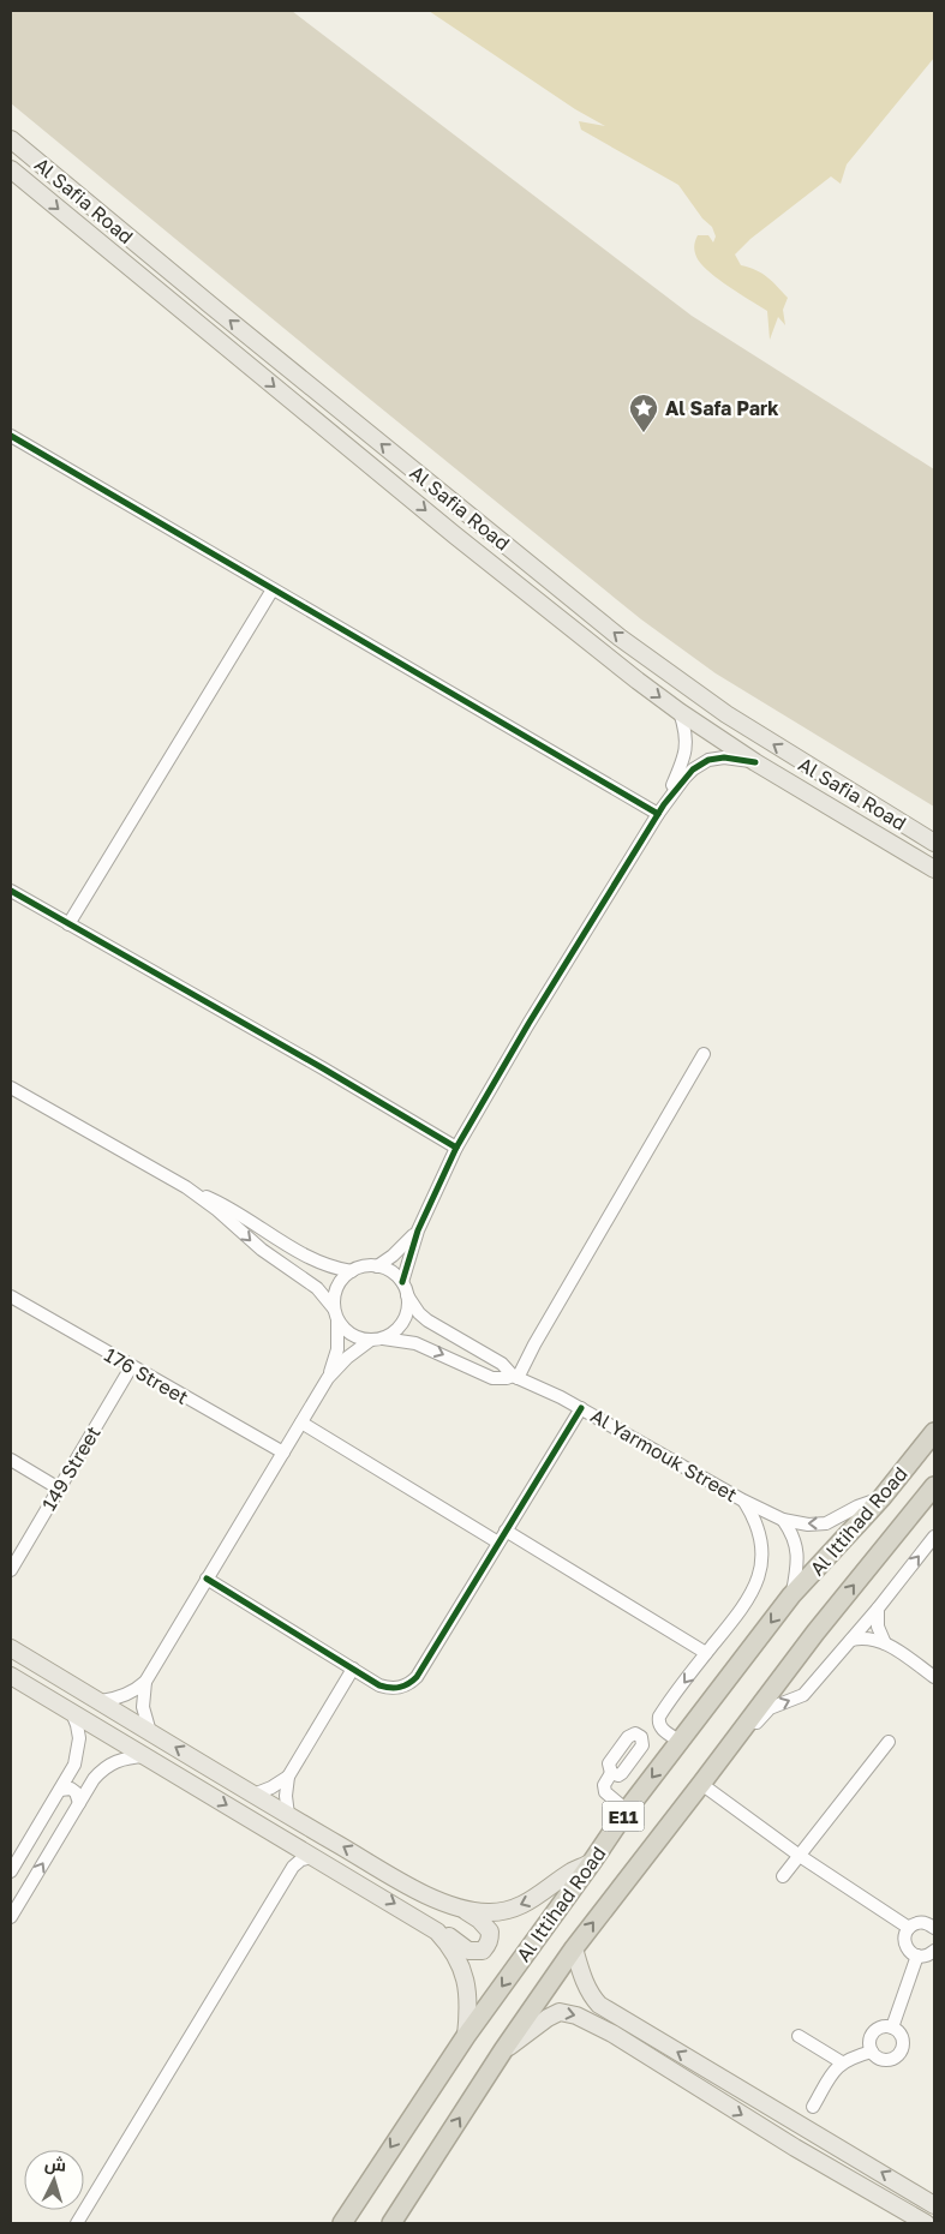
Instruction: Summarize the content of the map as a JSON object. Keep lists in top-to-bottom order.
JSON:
{
  "streets": {
    "highway": ["Al Ittihad Road", "E11"],
    "main road": ["Al Safia Road"],
    "street": ["176 Street", "Al Yarmouk Street", "149 Street"]
  },
  "crossings": [
    ["176 Street", "149 Street"],
    ["Al Yarmouk Street", "Al Ittihad Road"]
  ],
  "places": {
    "place": ["Al Safa Park"]
  },
  "north": "top"
}
